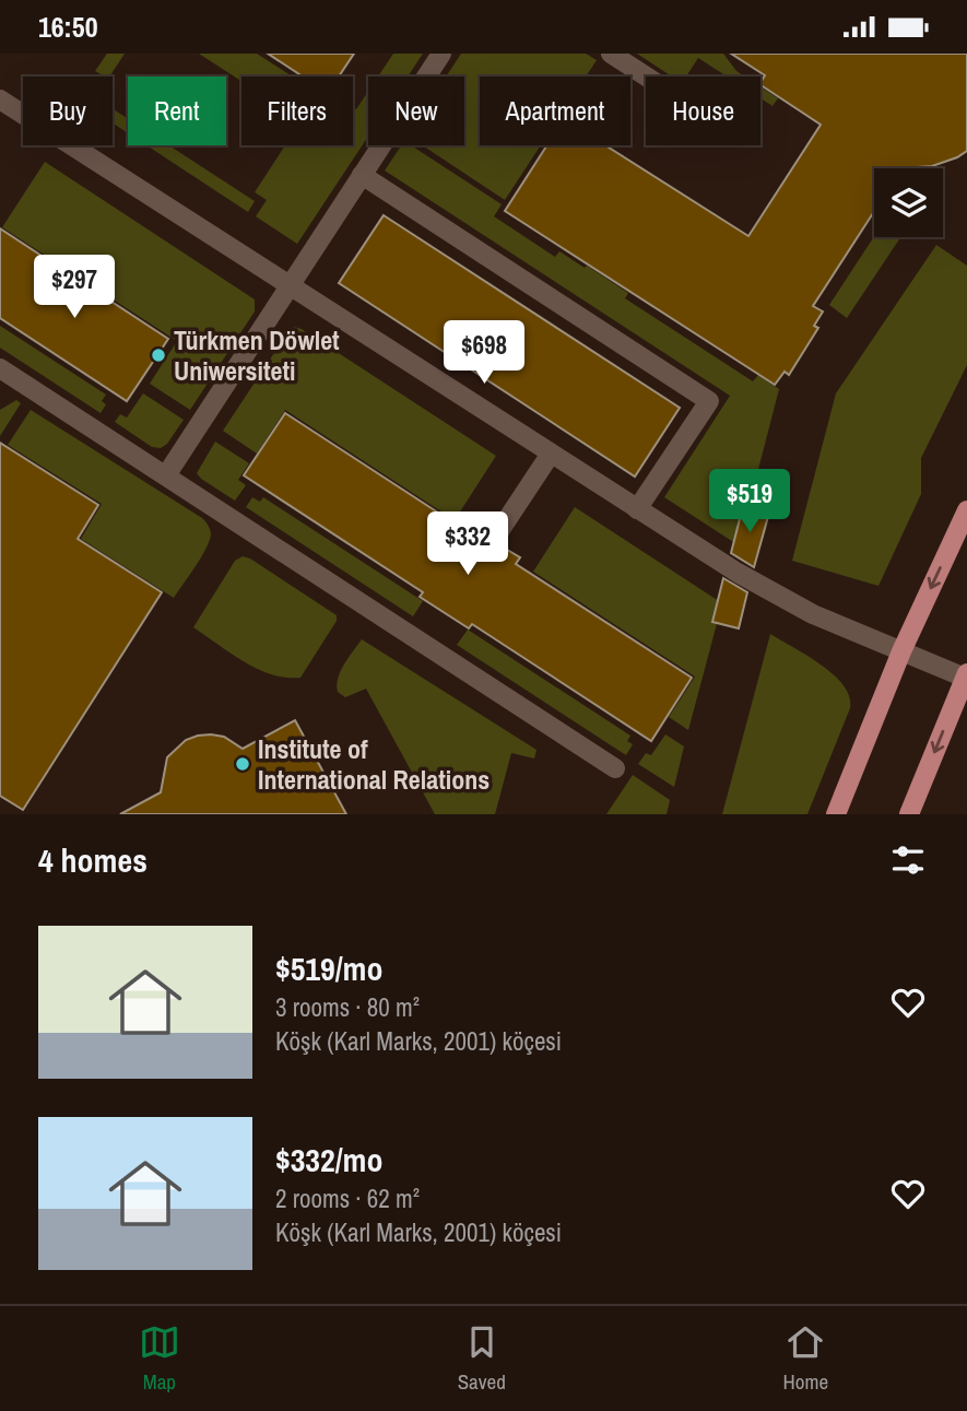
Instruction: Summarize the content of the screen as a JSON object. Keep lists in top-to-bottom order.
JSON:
{
  "places": ["Türkmen Döwlet Uniwersiteti", "Institute of International Relations"],
  "page": {
    "status": "16:50",
    "chip": [
      "Buy",
      "Rent",
      "Filters",
      "New",
      "Apartment",
      "House"
    ],
    "price": [
      "$297",
      "$698",
      "$519",
      "$332"
    ],
    "heading": "4 homes",
    "list": [
      {
        "name": "$519/mo",
        "note": "3 rooms · 80 m² · Köşk (Karl Marks, 2001) köçesi"
      },
      {
        "name": "$332/mo",
        "note": "2 rooms · 62 m² · Köşk (Karl Marks, 2001) köçesi"
      }
    ],
    "tabs": ["Map", "Saved", "Home"]
  }
}
